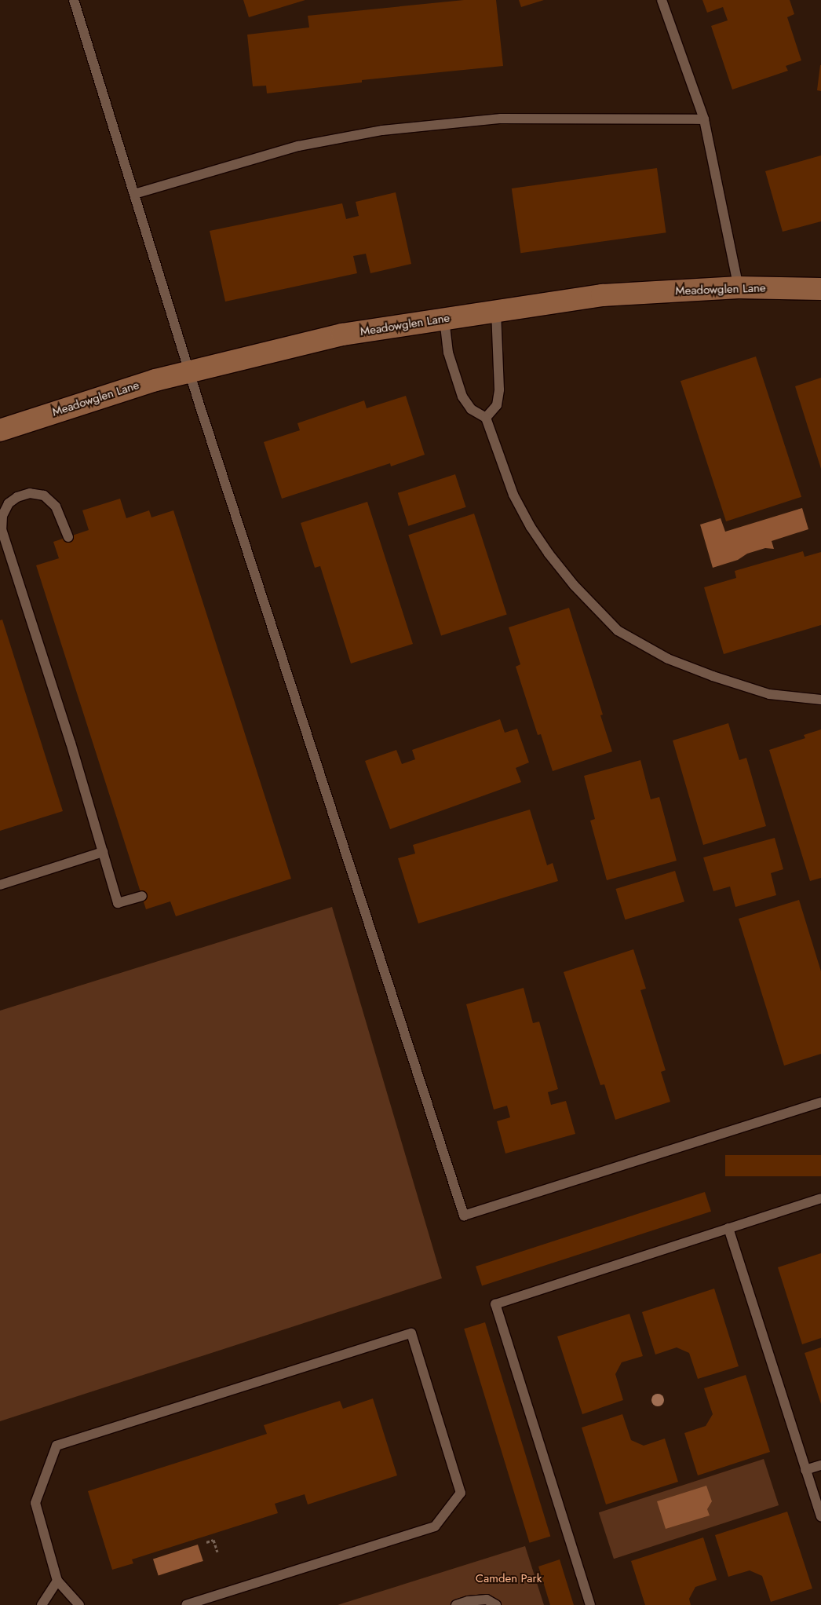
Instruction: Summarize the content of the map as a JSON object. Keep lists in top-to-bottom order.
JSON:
{
  "streets": {
    "street": ["Meadowglen Lane"]
  },
  "parks": ["Camden Park"]
}
